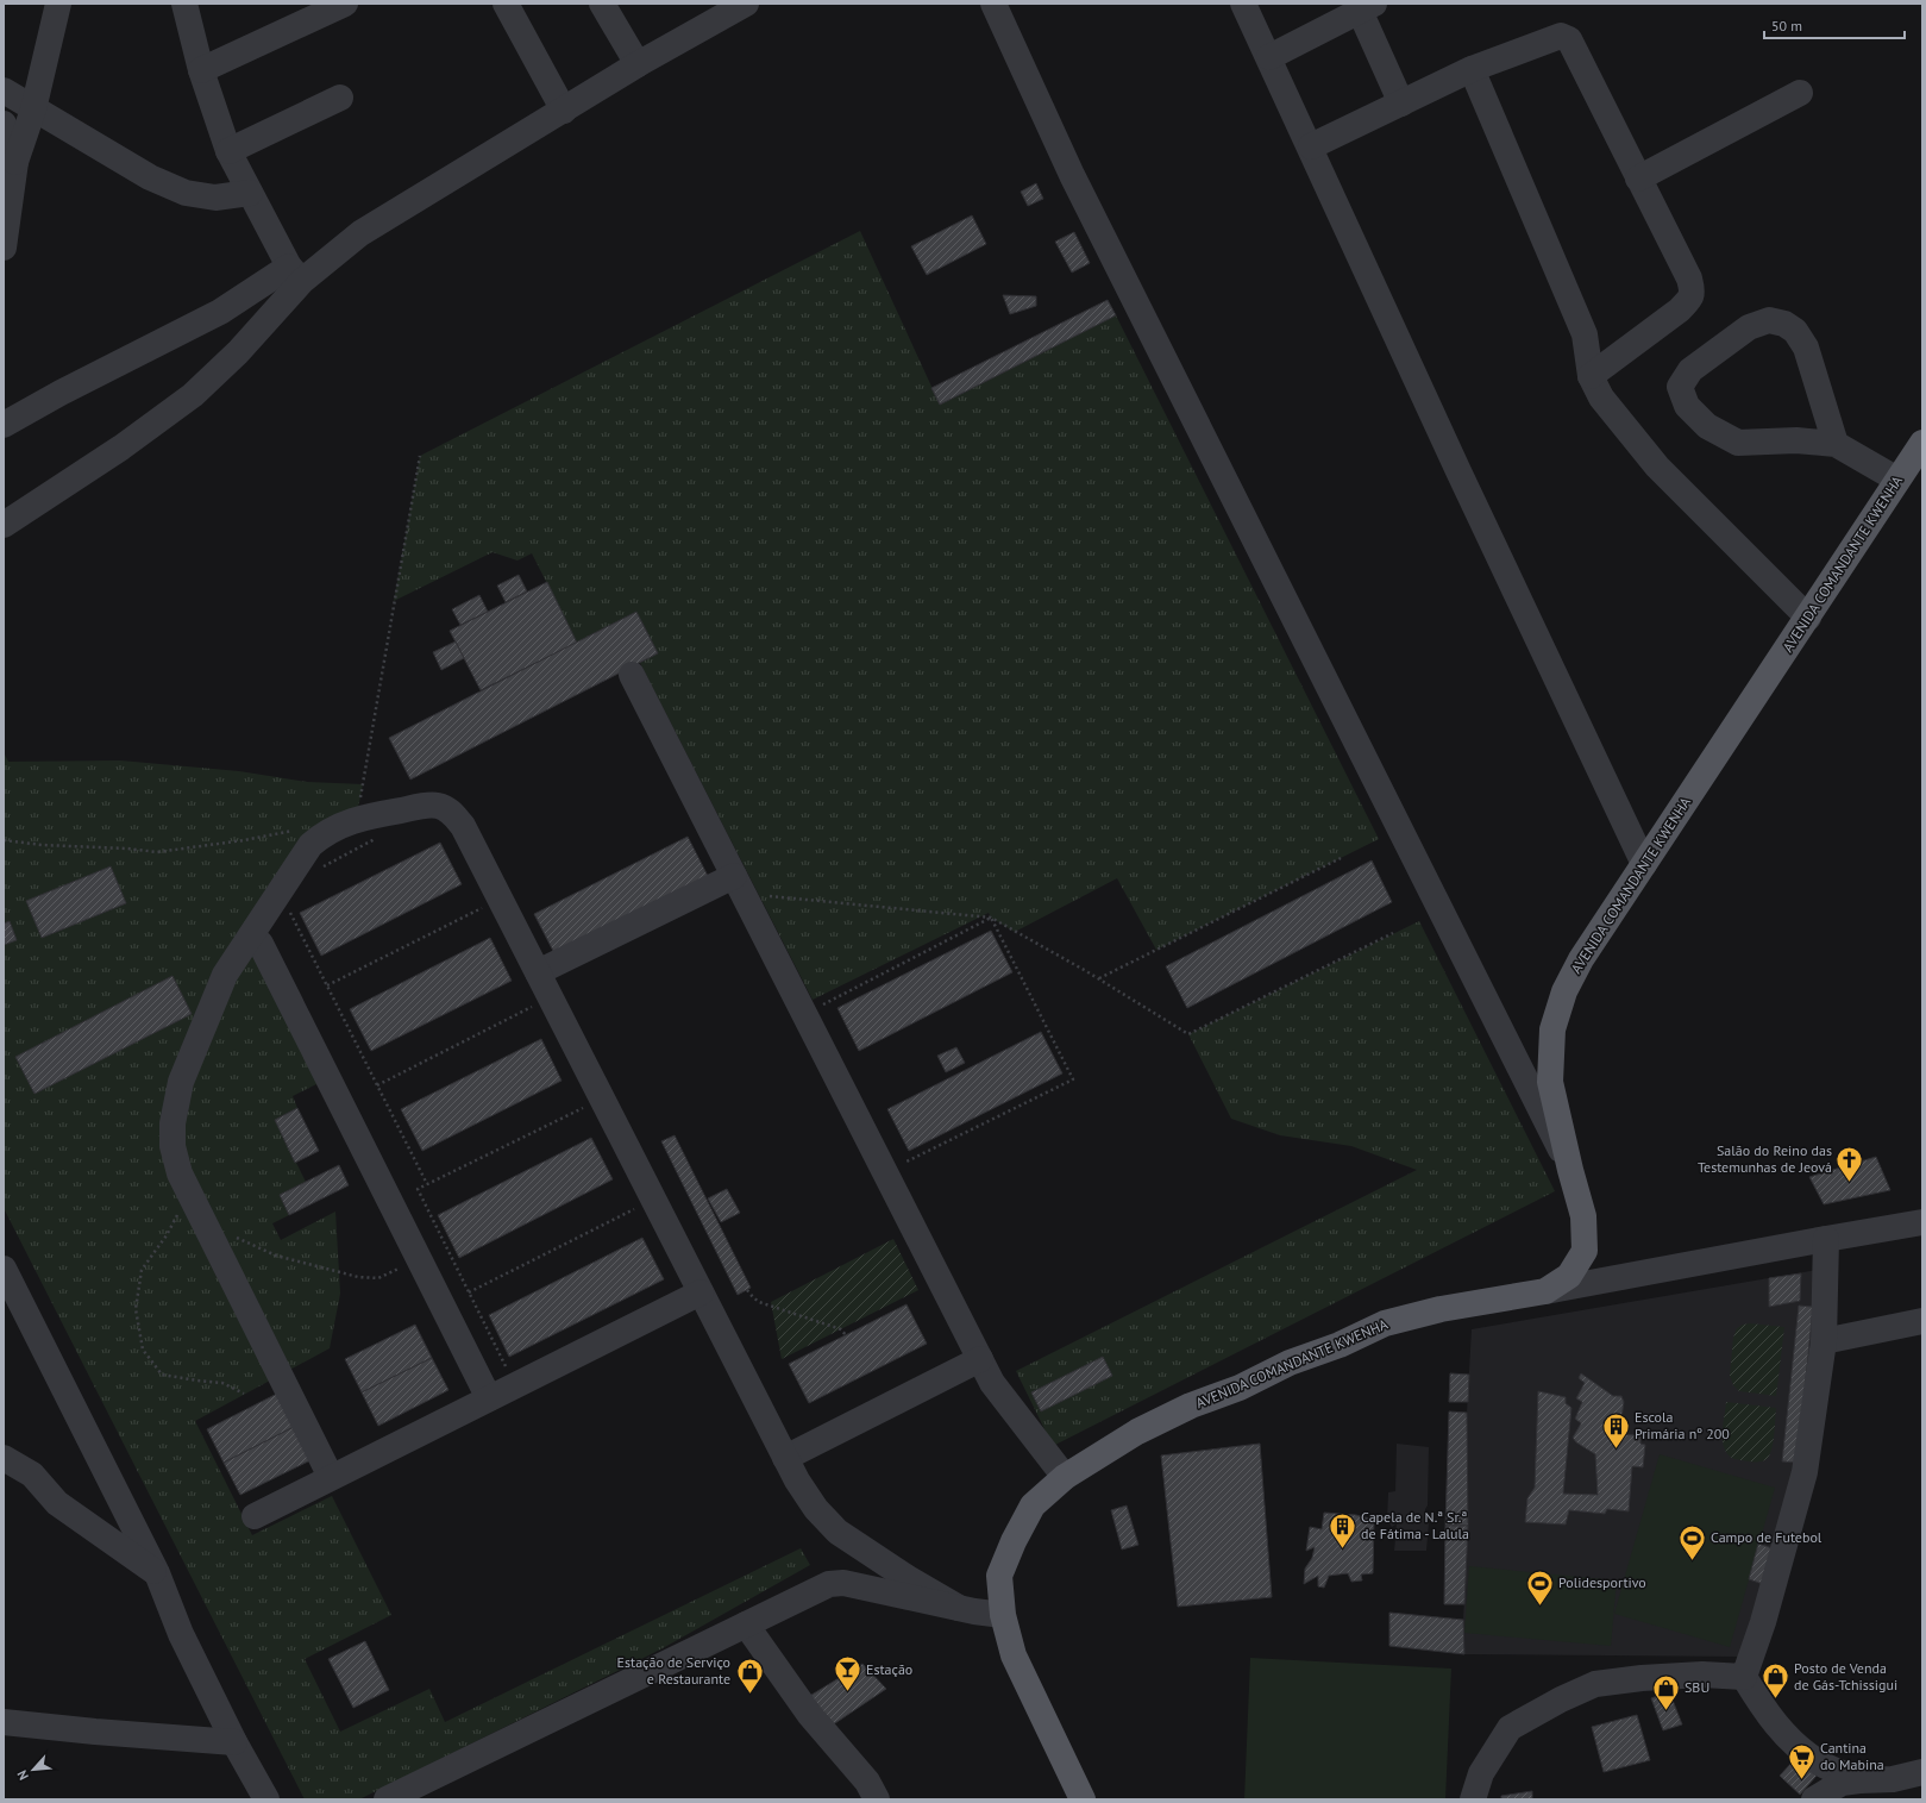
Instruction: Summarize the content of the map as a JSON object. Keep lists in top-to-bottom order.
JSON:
{
  "streets": {
    "main road": ["AVENIDA COMANDANTE KWENHA"]
  },
  "places": {
    "church": ["Salão do Reino das Testemunhas de Jeová"],
    "building": ["Escola Primária nº 200", "Capela de N.ª Sr.ª de Fátima - Lalula"],
    "sports": ["Campo de Futebol", "Polidesportivo"],
    "bar": ["Estação"],
    "shop": ["Estação de Serviço e Restaurante", "Posto de Venda de Gás-Tchissigui", "SBU"],
    "supermarket": ["Cantina do Mabina"]
  },
  "scale_bar": "50 m",
  "north": "bottom left"
}
